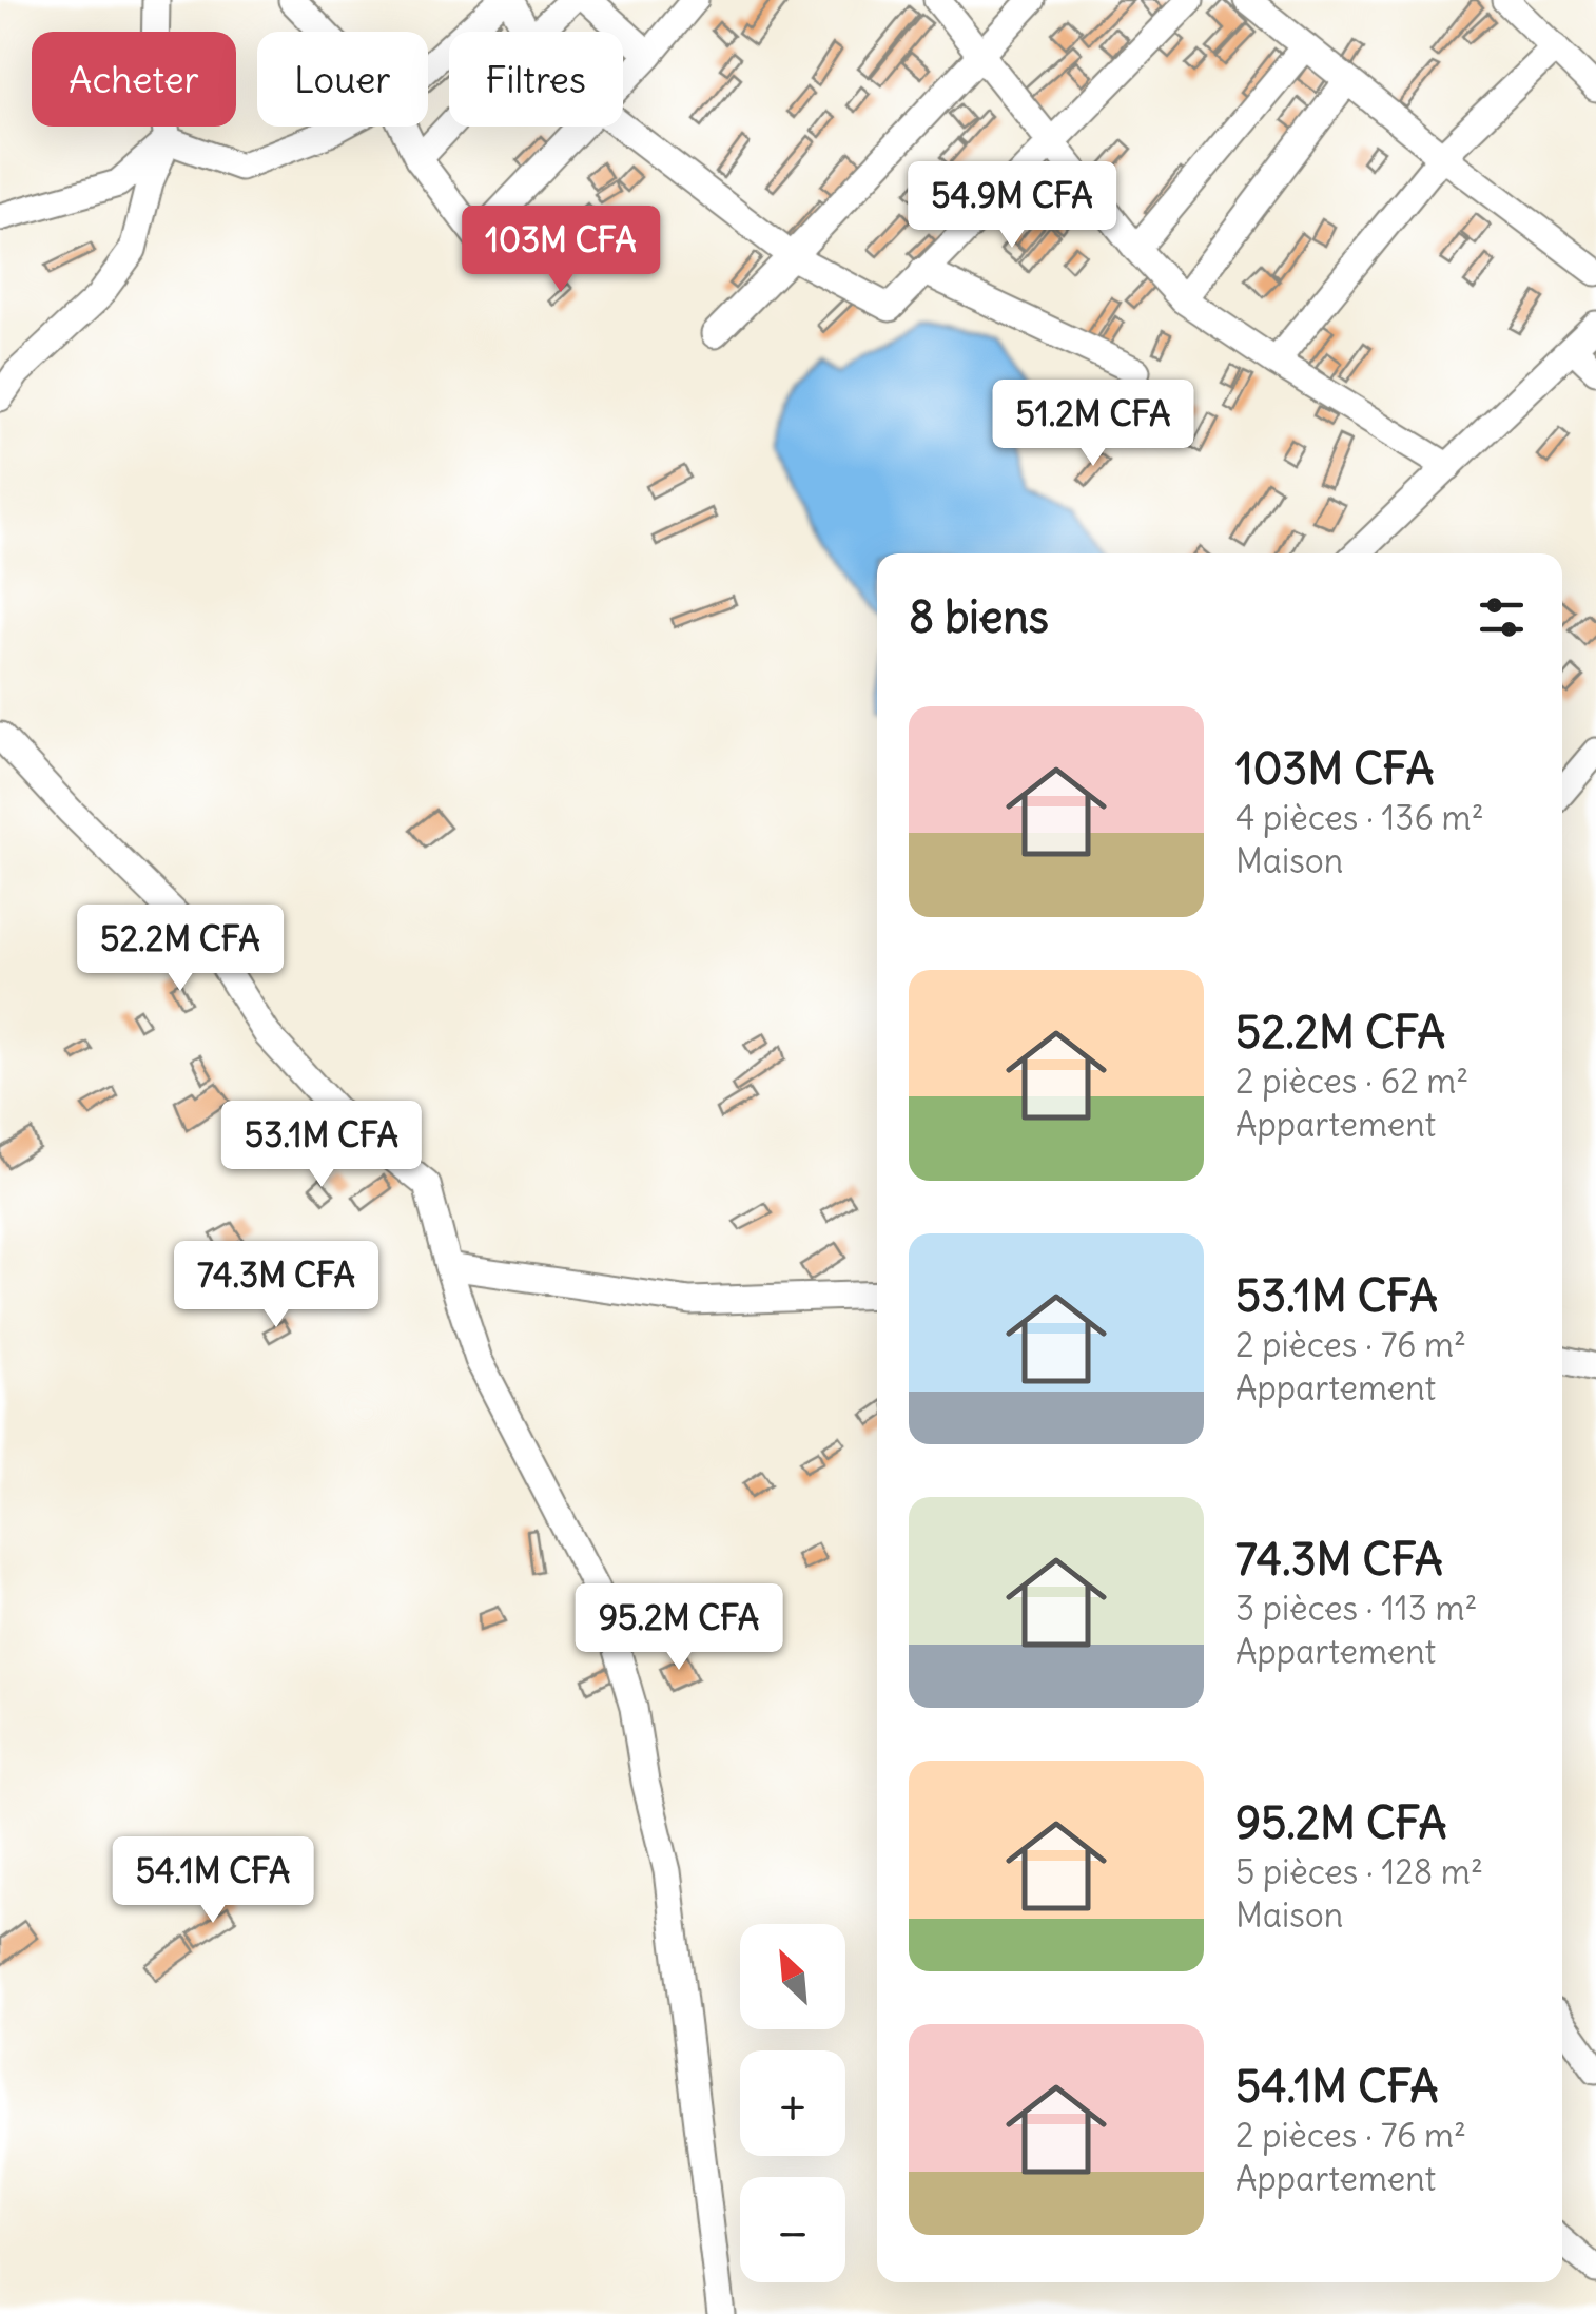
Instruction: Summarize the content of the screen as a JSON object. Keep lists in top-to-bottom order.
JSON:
{
  "north": "top left",
  "page": {
    "chip": ["Acheter", "Louer", "Filtres"],
    "price": [
      "54.9M CFA",
      "103M CFA",
      "51.2M CFA",
      "52.2M CFA",
      "53.1M CFA",
      "74.3M CFA",
      "95.2M CFA",
      "54.1M CFA"
    ],
    "heading": "8 biens",
    "list": [
      {
        "name": "103M CFA",
        "note": "4 pièces · 136 m² · Maison"
      },
      {
        "name": "52.2M CFA",
        "note": "2 pièces · 62 m² · Appartement"
      },
      {
        "name": "53.1M CFA",
        "note": "2 pièces · 76 m² · Appartement"
      },
      {
        "name": "74.3M CFA",
        "note": "3 pièces · 113 m² · Appartement"
      },
      {
        "name": "95.2M CFA",
        "note": "5 pièces · 128 m² · Maison"
      },
      {
        "name": "54.1M CFA",
        "note": "2 pièces · 76 m² · Appartement"
      }
    ],
    "map_buttons": ["+", "−"]
  }
}
